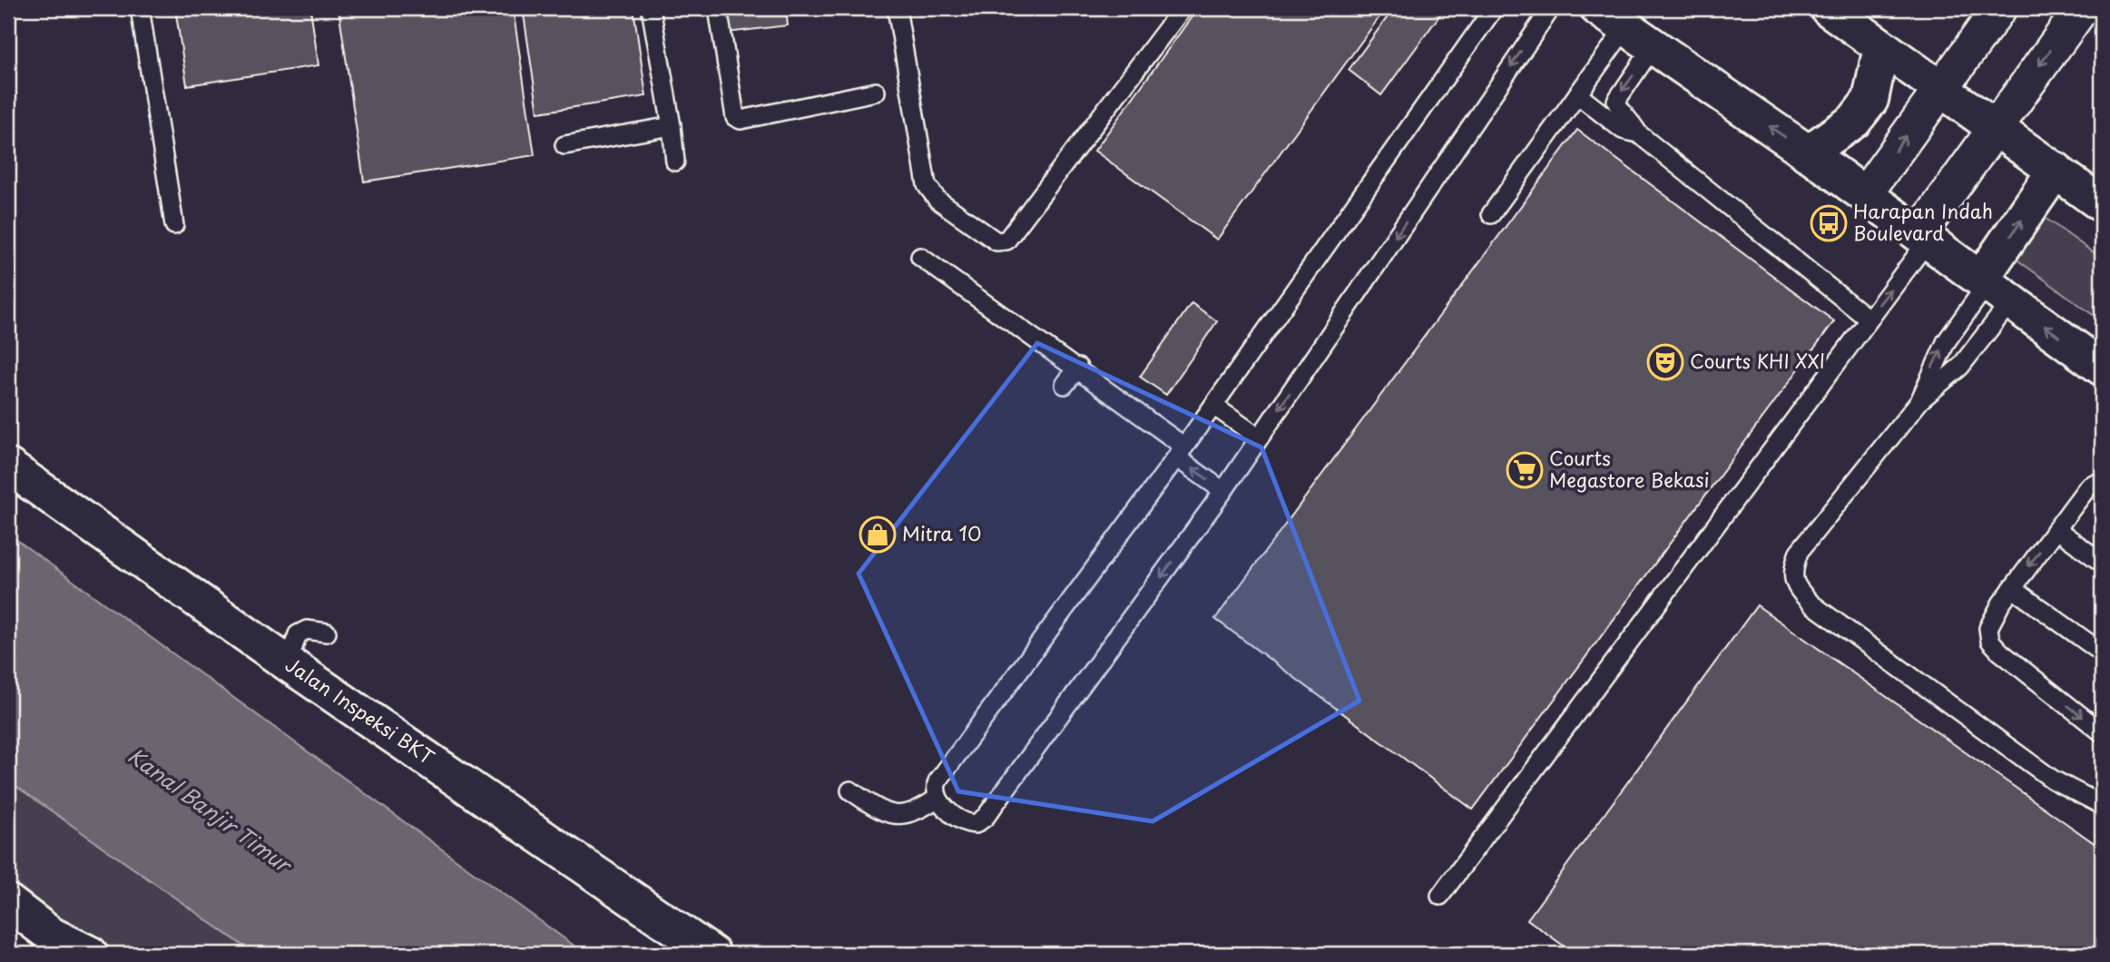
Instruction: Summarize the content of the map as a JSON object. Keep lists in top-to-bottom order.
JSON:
{
  "streets": {
    "street": ["Jalan Inspeksi BKT"]
  },
  "water": ["Kanal Banjir Timur"],
  "places": {
    "bus stop": ["Harapan Indah Boulevard"],
    "theatre": ["Courts KHI XXI"],
    "supermarket": ["Courts Megastore Bekasi"],
    "shop": ["Mitra 10"]
  }
}
